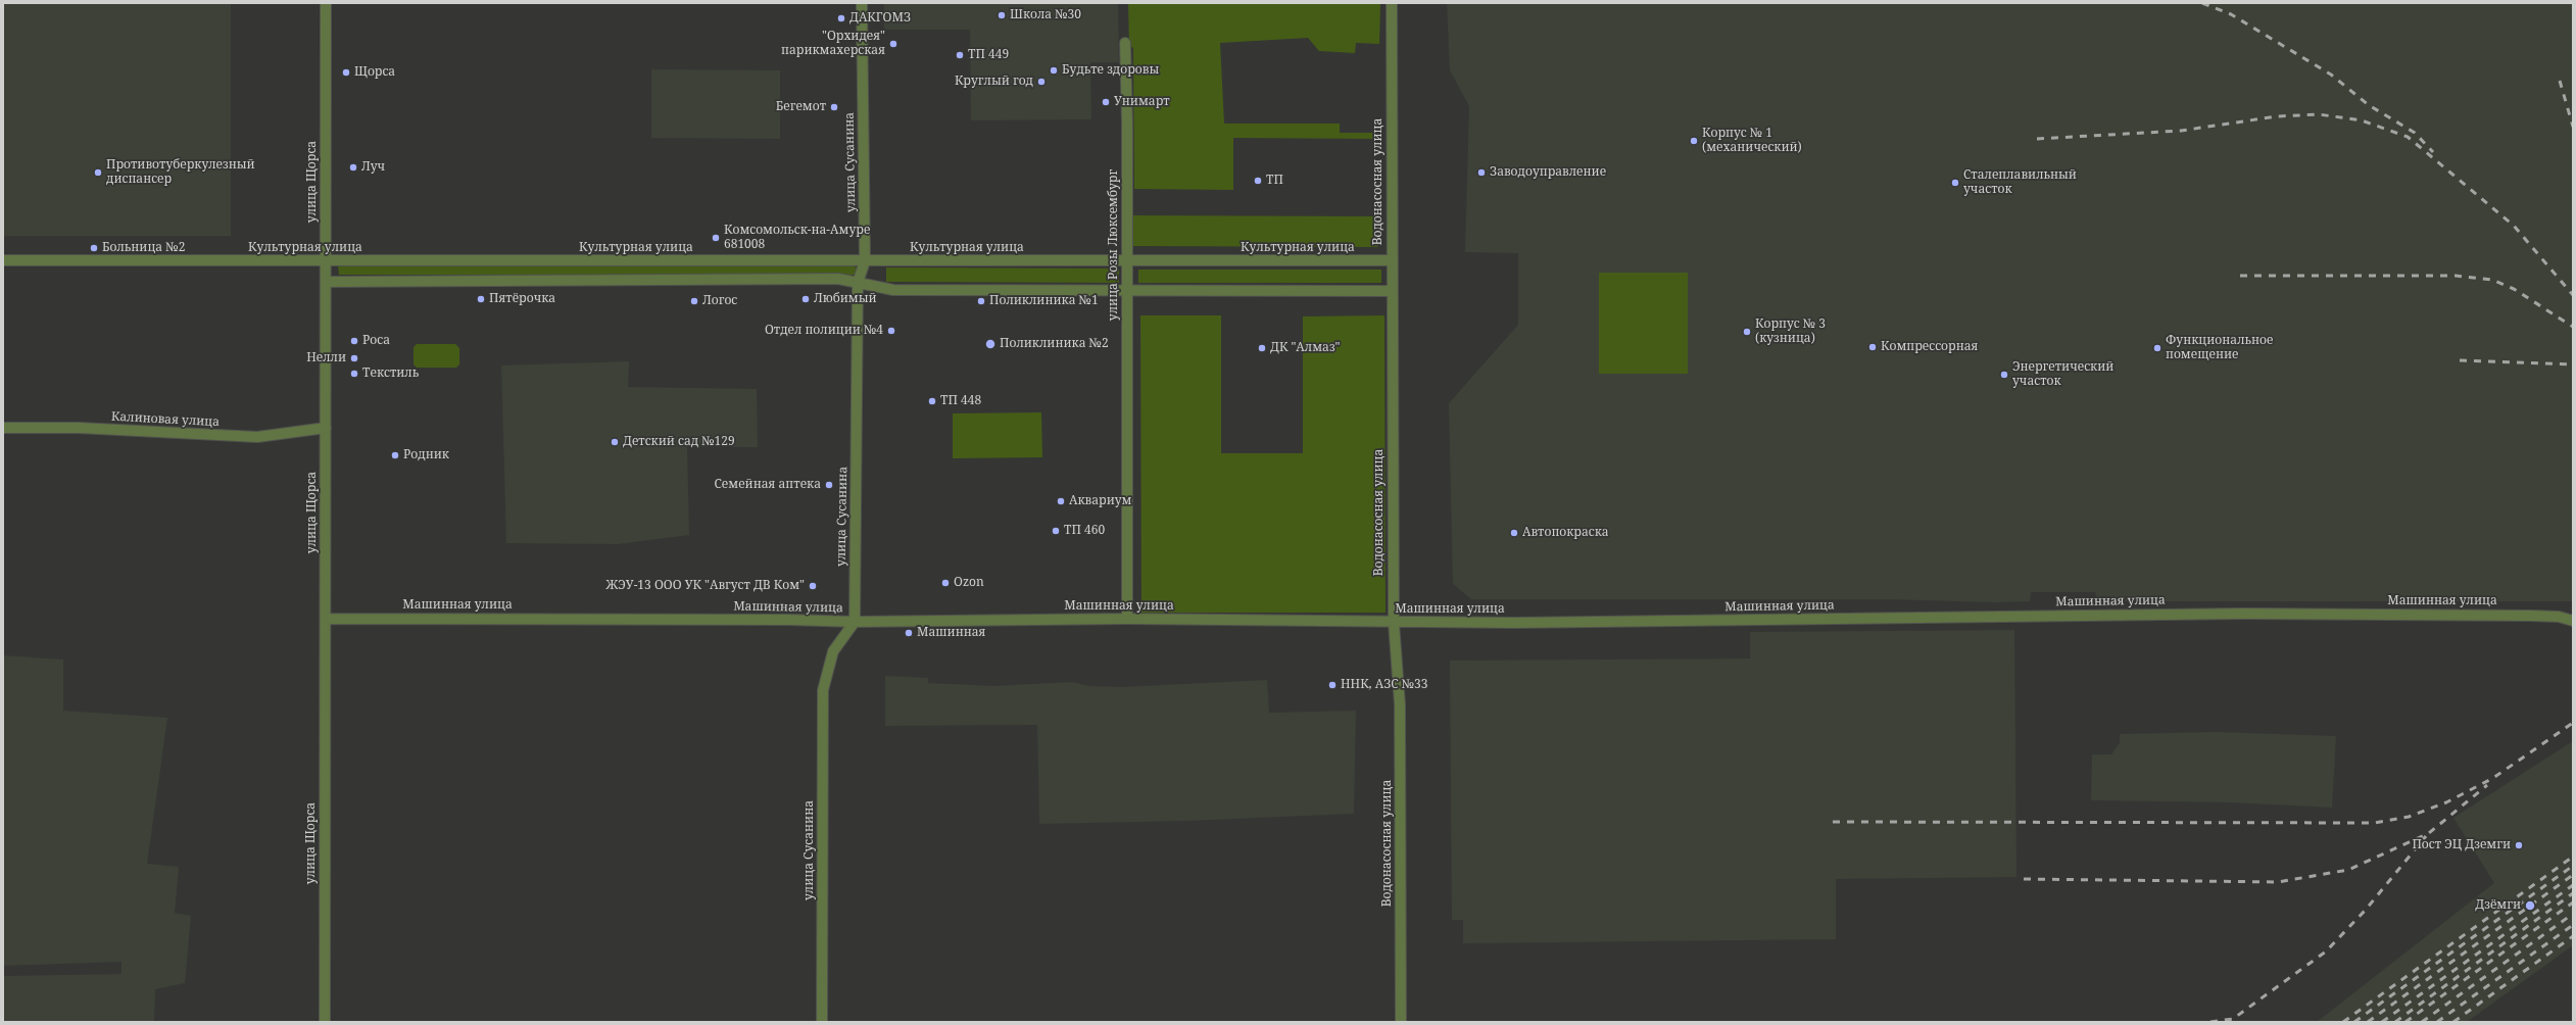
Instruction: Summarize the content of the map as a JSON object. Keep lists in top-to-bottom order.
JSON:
{
  "streets": {
    "street": [
      "улица Сусанина",
      "улица Щорса",
      "Водонасосная улица",
      "улица Розы Люксембург",
      "Культурная улица",
      "Калиновая улица",
      "Машинная улица"
    ]
  },
  "crossings": [
    ["улица Сусанина", "Культурная улица"],
    ["улица Сусанина", "Машинная улица"],
    ["улица Щорса", "Культурная улица"],
    ["улица Щорса", "Калиновая улица"],
    ["улица Щорса", "Машинная улица"],
    ["Водонасосная улица", "Культурная улица"],
    ["Водонасосная улица", "Машинная улица"],
    ["улица Розы Люксембург", "Культурная улица"],
    ["улица Розы Люксембург", "Машинная улица"]
  ],
  "places": [
    "Школа №30",
    "ДАКГОМЗ",
    "\"Орхидея\" парикмахерская",
    "ТП 449",
    "Будьте здоровы",
    "Щорса",
    "Круглый год",
    "Унимарт",
    "Бегемот",
    "Корпус № 1 (механический)",
    "Луч",
    "Противотуберкулезный диспансер",
    "Заводоуправление",
    "ТП",
    "Сталеплавильный участок",
    "Комсомольск-на-Амуре 681008",
    "Больница №2",
    "Пятёрочка",
    "Любимый",
    "Логос",
    "Поликлиника №1",
    "Отдел полиции №4",
    "Корпус № 3 (кузница)",
    "Роса",
    "Поликлиника №2",
    "Компрессорная",
    "ДК \"Алмаз\"",
    "Функциональное помещение",
    "Нелли",
    "Текстиль",
    "Энергетический участок",
    "ТП 448",
    "Детский сад №129",
    "Родник",
    "Семейная аптека",
    "Аквариум",
    "ТП 460",
    "Автопокраска",
    "Ozon",
    "ЖЭУ-13 ООО УК \"Август ДВ Ком\"",
    "Машинная",
    "ННК, АЗС №33",
    "Пост ЭЦ Дземги",
    "Дзёмги"
  ]
}
